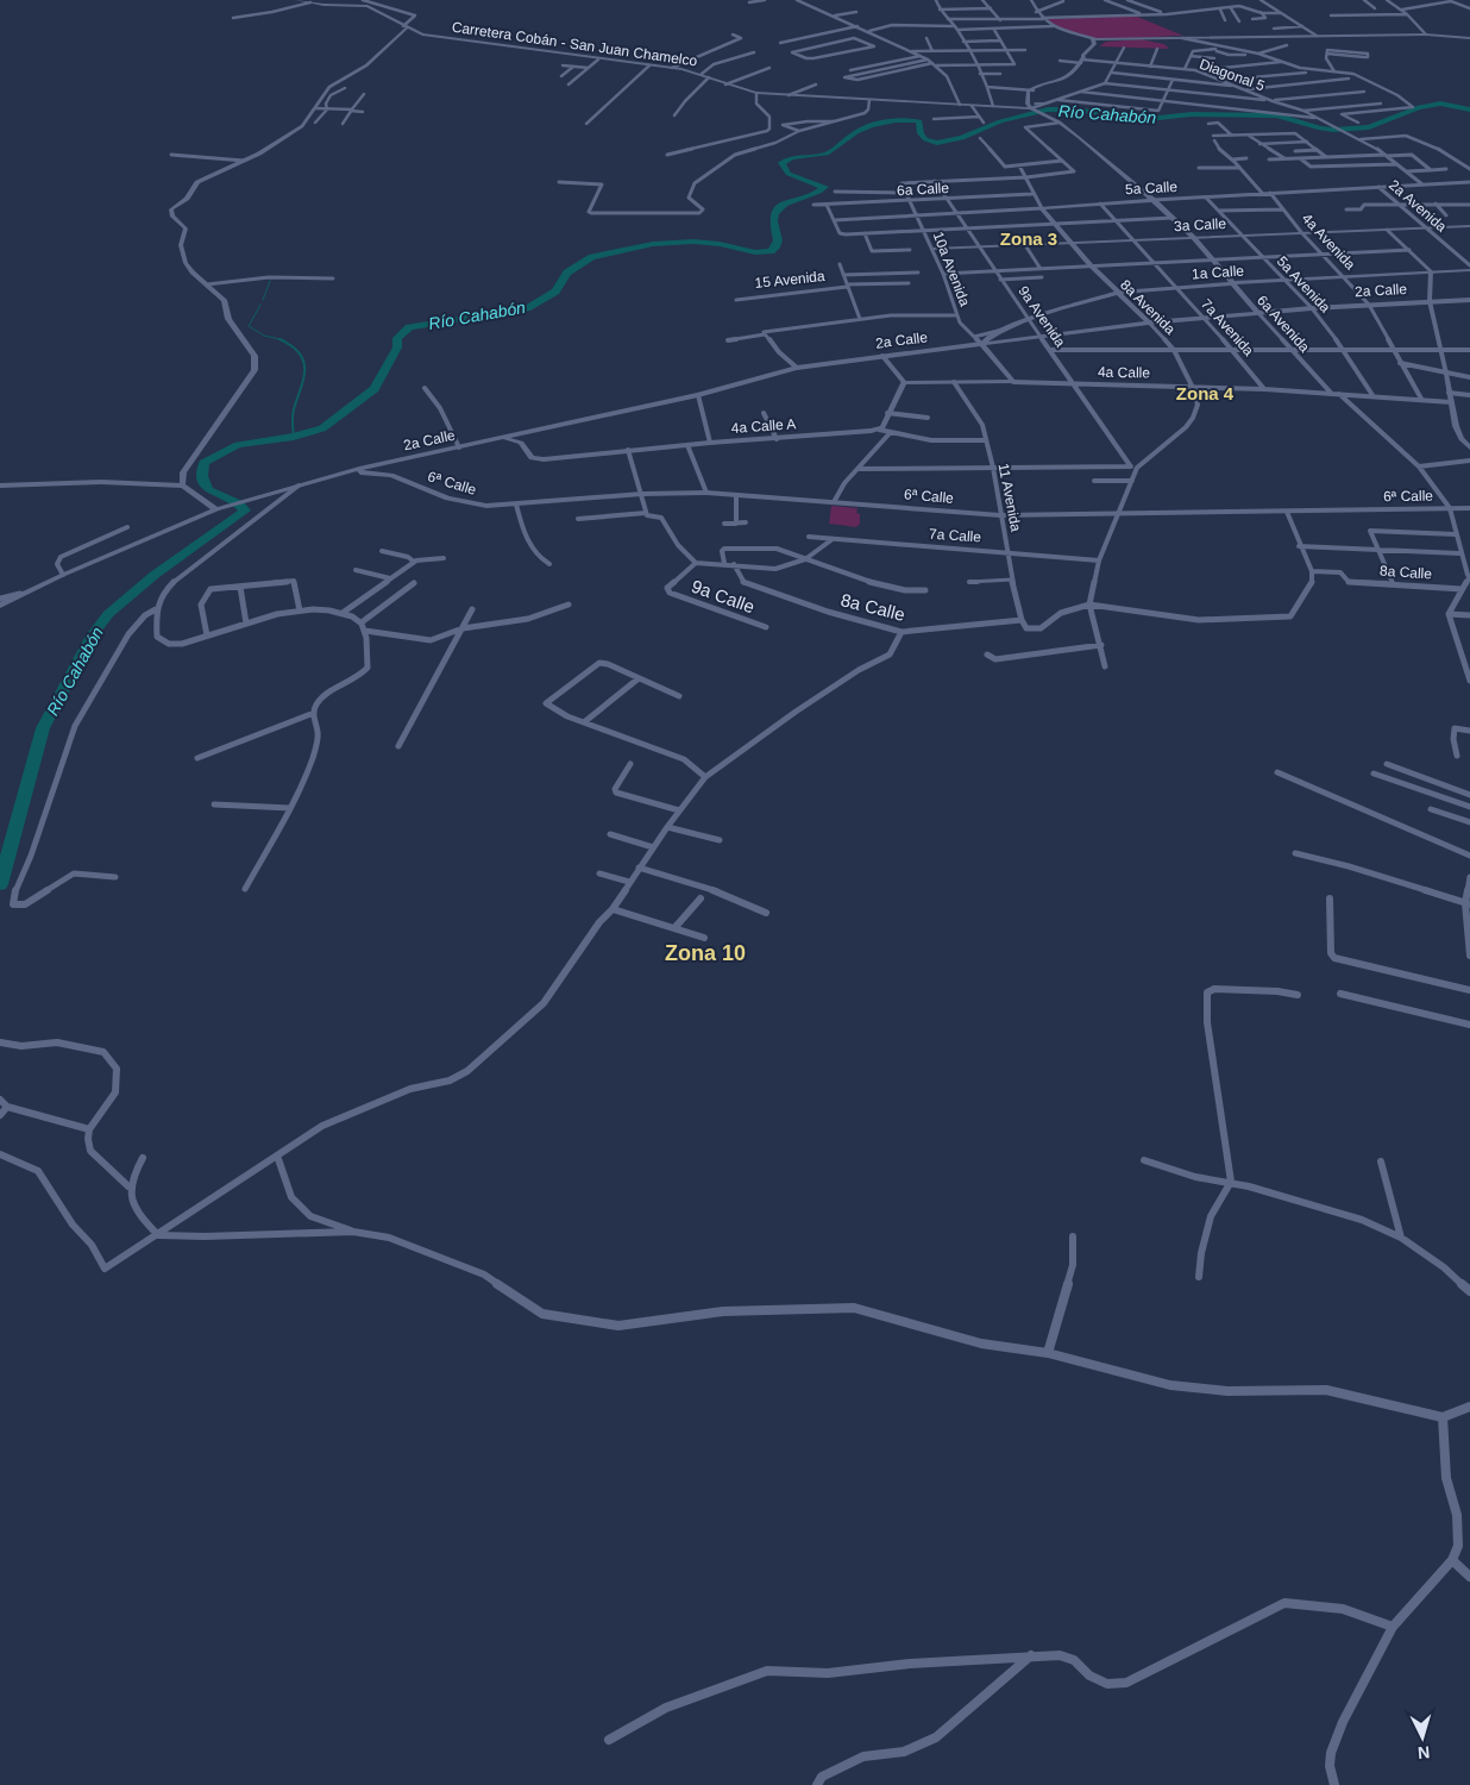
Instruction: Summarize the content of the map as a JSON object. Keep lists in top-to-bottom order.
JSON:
{
  "streets": {
    "main road": [
      "Carretera Cobán - San Juan Chamelco",
      "5a Calle",
      "10a Avenida",
      "1a Calle",
      "2a Calle",
      "8a Avenida",
      "6a Avenida",
      "4a Calle",
      "4a Calle A",
      "6ª Calle"
    ],
    "street": [
      "Diagonal 5",
      "6a Calle",
      "2a Avenida",
      "3a Calle",
      "4a Avenida",
      "15 Avenida",
      "5a Avenida",
      "9a Avenida",
      "7a Avenida",
      "11 Avenida",
      "7a Calle",
      "8a Calle",
      "9a Calle"
    ]
  },
  "crossings": [
    ["Carretera Cobán - San Juan Chamelco", "6a Avenida"],
    ["5a Calle", "2a Avenida"],
    ["5a Calle", "4a Avenida"],
    ["5a Calle", "10a Avenida"],
    ["5a Calle", "5a Avenida"],
    ["5a Calle", "8a Avenida"],
    ["5a Calle", "9a Avenida"],
    ["5a Calle", "6a Avenida"],
    ["5a Calle", "7a Avenida"],
    ["6a Calle", "10a Avenida"],
    ["6a Calle", "8a Avenida"],
    ["6a Calle", "9a Avenida"],
    ["2a Avenida", "3a Calle"],
    ["3a Calle", "4a Avenida"],
    ["3a Calle", "10a Avenida"],
    ["3a Calle", "5a Avenida"],
    ["3a Calle", "8a Avenida"],
    ["3a Calle", "9a Avenida"],
    ["3a Calle", "6a Avenida"],
    ["3a Calle", "7a Avenida"],
    ["4a Avenida", "1a Calle"],
    ["4a Avenida", "2a Calle"],
    ["4a Avenida", "4a Calle"],
    ["10a Avenida", "1a Calle"],
    ["10a Avenida", "2a Calle"],
    ["10a Avenida", "9a Avenida"],
    ["10a Avenida", "4a Calle"],
    ["1a Calle", "5a Avenida"],
    ["1a Calle", "8a Avenida"],
    ["1a Calle", "9a Avenida"],
    ["1a Calle", "6a Avenida"],
    ["1a Calle", "7a Avenida"],
    ["5a Avenida", "2a Calle"],
    ["5a Avenida", "4a Calle"],
    ["2a Calle", "8a Avenida"],
    ["2a Calle", "9a Avenida"],
    ["2a Calle", "6a Avenida"],
    ["2a Calle", "7a Avenida"],
    ["2a Calle", "6ª Calle"],
    ["8a Avenida", "4a Calle"],
    ["9a Avenida", "4a Calle"],
    ["6a Avenida", "4a Calle"],
    ["7a Avenida", "4a Calle"],
    ["4a Calle", "11 Avenida"],
    ["4a Calle A", "11 Avenida"],
    ["6ª Calle", "11 Avenida"],
    ["11 Avenida", "7a Calle"],
    ["11 Avenida", "8a Calle"]
  ],
  "districts": ["Zona 3", "Zona 4", "Zona 10"],
  "water": ["Río Cahabón"],
  "north": "bottom"
}
